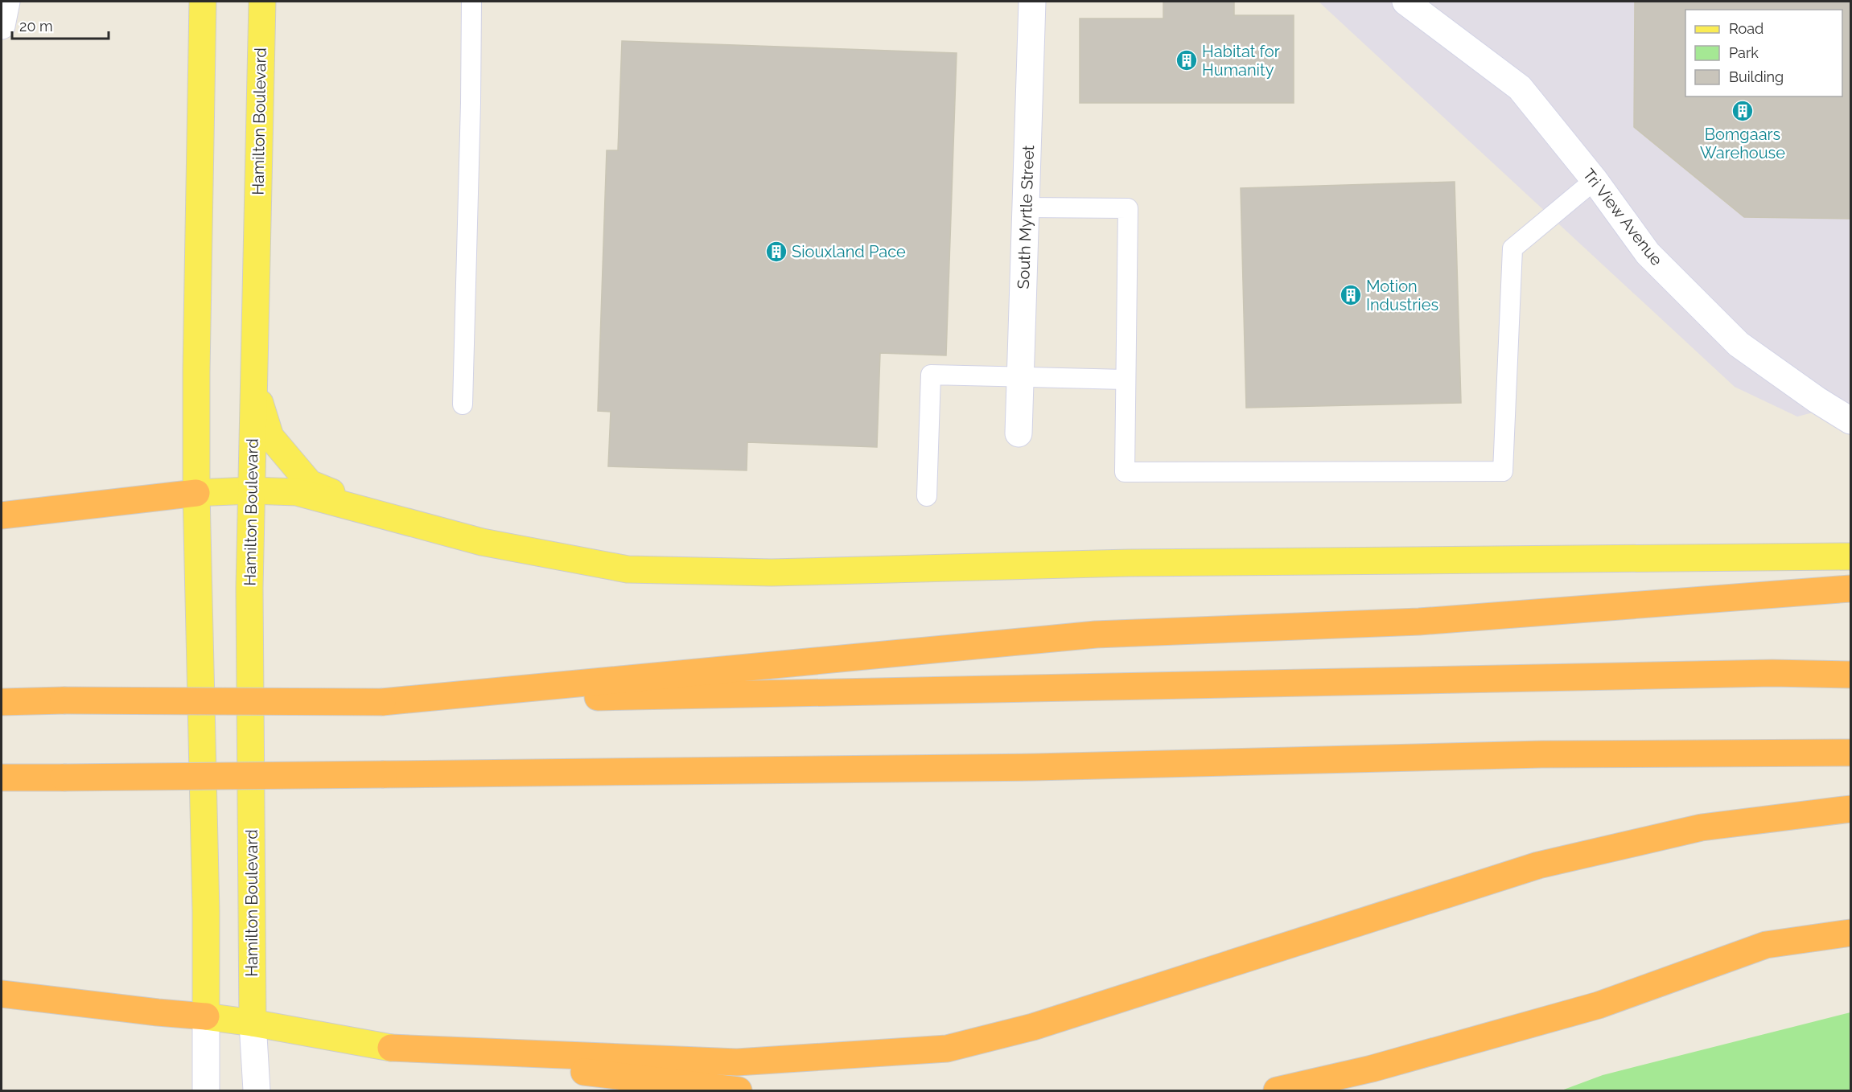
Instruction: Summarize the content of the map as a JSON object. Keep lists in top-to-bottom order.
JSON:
{
  "streets": {
    "main road": ["Hamilton Boulevard"],
    "street": ["South Myrtle Street", "Tri View Avenue"]
  },
  "places": {
    "building": [
      "Habitat for Humanity",
      "Bomgaars Warehouse",
      "Siouxland Pace",
      "Motion Industries"
    ]
  },
  "legend": ["Road", "Park", "Building"],
  "scale_bar": "20 m"
}
